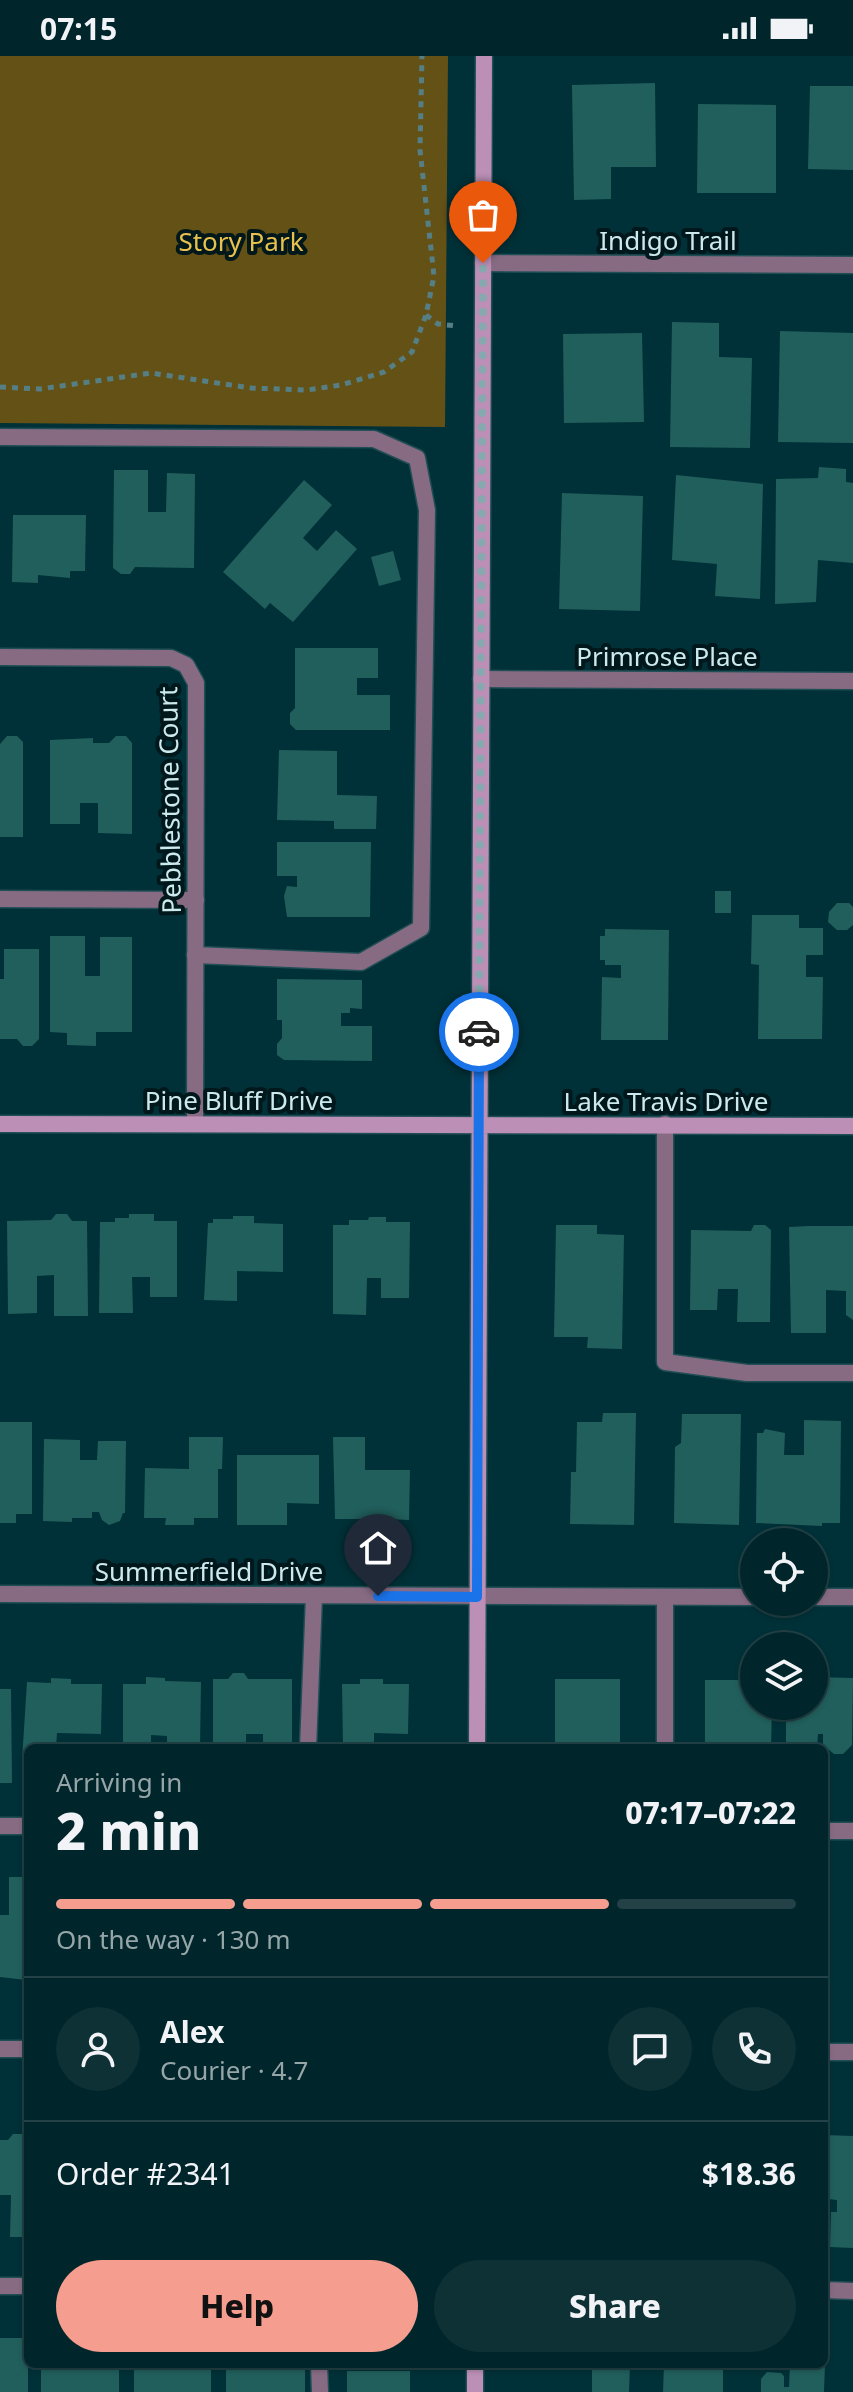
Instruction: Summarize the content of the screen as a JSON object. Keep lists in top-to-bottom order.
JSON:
{
  "streets": {
    "street": [
      "Indigo Trail",
      "Primrose Place",
      "Pebblestone Court",
      "Pine Bluff Drive",
      "Lake Travis Drive",
      "Summerfield Drive"
    ]
  },
  "crossings": [
    ["Pebblestone Court", "Pine Bluff Drive"],
    ["Pine Bluff Drive", "Lake Travis Drive"]
  ],
  "parks": ["Story Park"],
  "page": {
    "status": "07:15",
    "heading": ["2 min", "Arriving in", "07:17–07:22"],
    "panel": [
      "Alex",
      "Courier · 4.7",
      "Order #2341",
      "$18.36"
    ],
    "bar": "On the way · 130 m",
    "buttons": ["Help", "Share"]
  }
}
